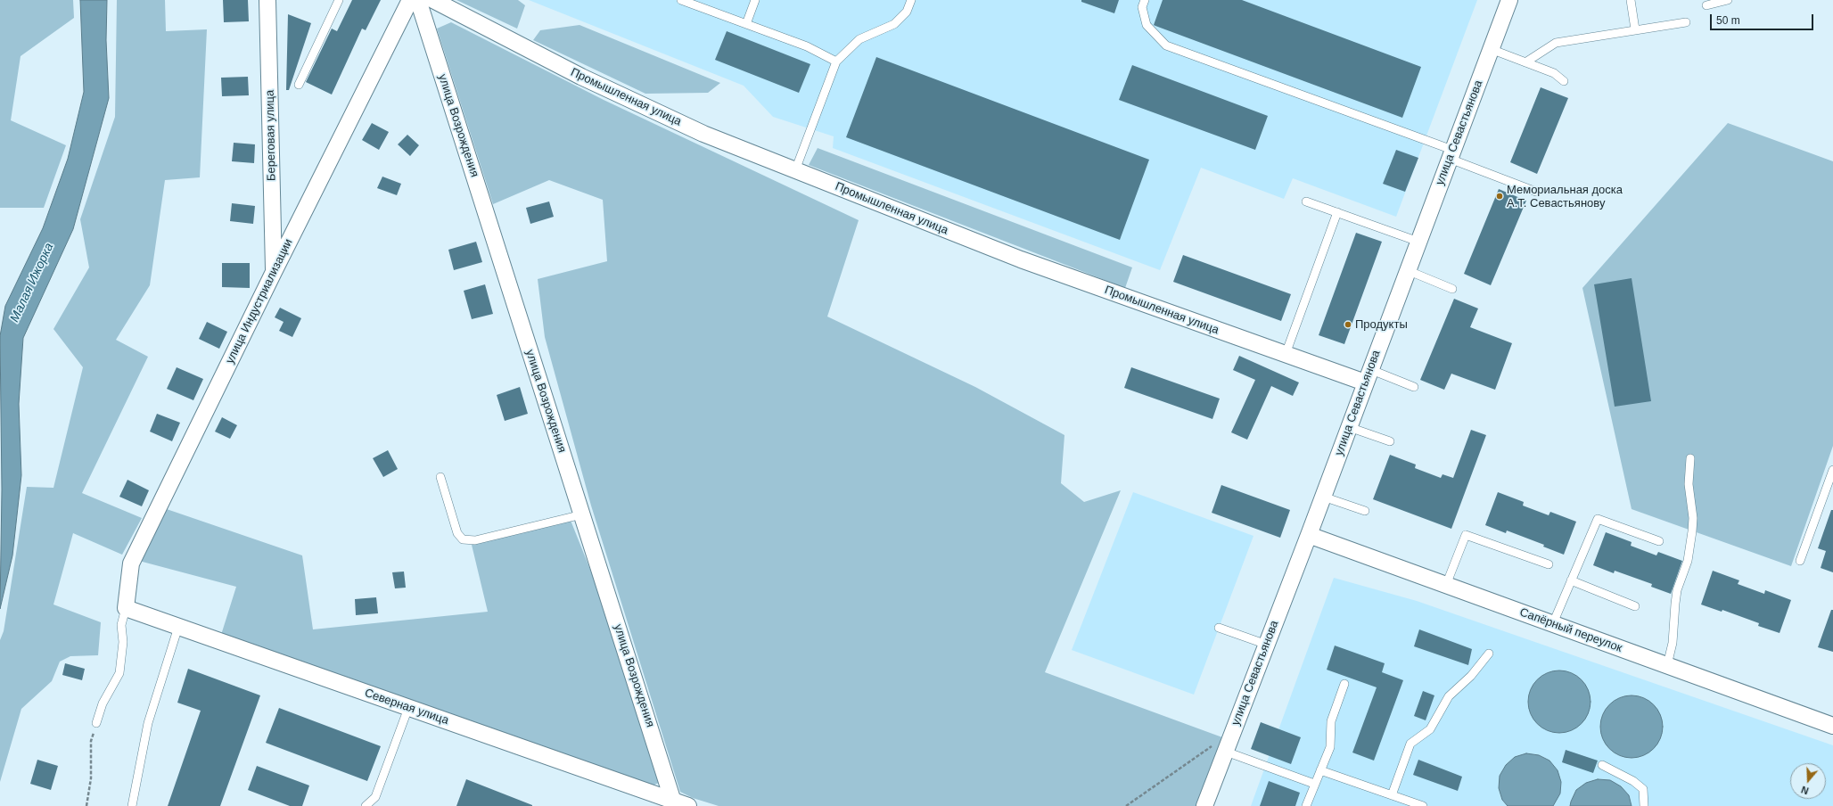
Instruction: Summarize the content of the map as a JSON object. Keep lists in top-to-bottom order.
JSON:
{
  "streets": {
    "street": [
      "Промышленная улица",
      "улица Возрождения",
      "улица Севастьянова",
      "Береговая улица",
      "улица Индустриализации",
      "Сапёрный переулок",
      "Северная улица"
    ]
  },
  "crossings": [
    ["Промышленная улица", "улица Севастьянова"],
    ["улица Возрождения", "Северная улица"],
    ["улица Севастьянова", "Сапёрный переулок"],
    ["Береговая улица", "улица Индустриализации"],
    ["улица Индустриализации", "Северная улица"]
  ],
  "water": ["Малая Ижорка"],
  "places": ["Мемориальная доска А.Т. Севастьянову", "Продукты"],
  "scale_bar": "50 m",
  "north": "bottom"
}
